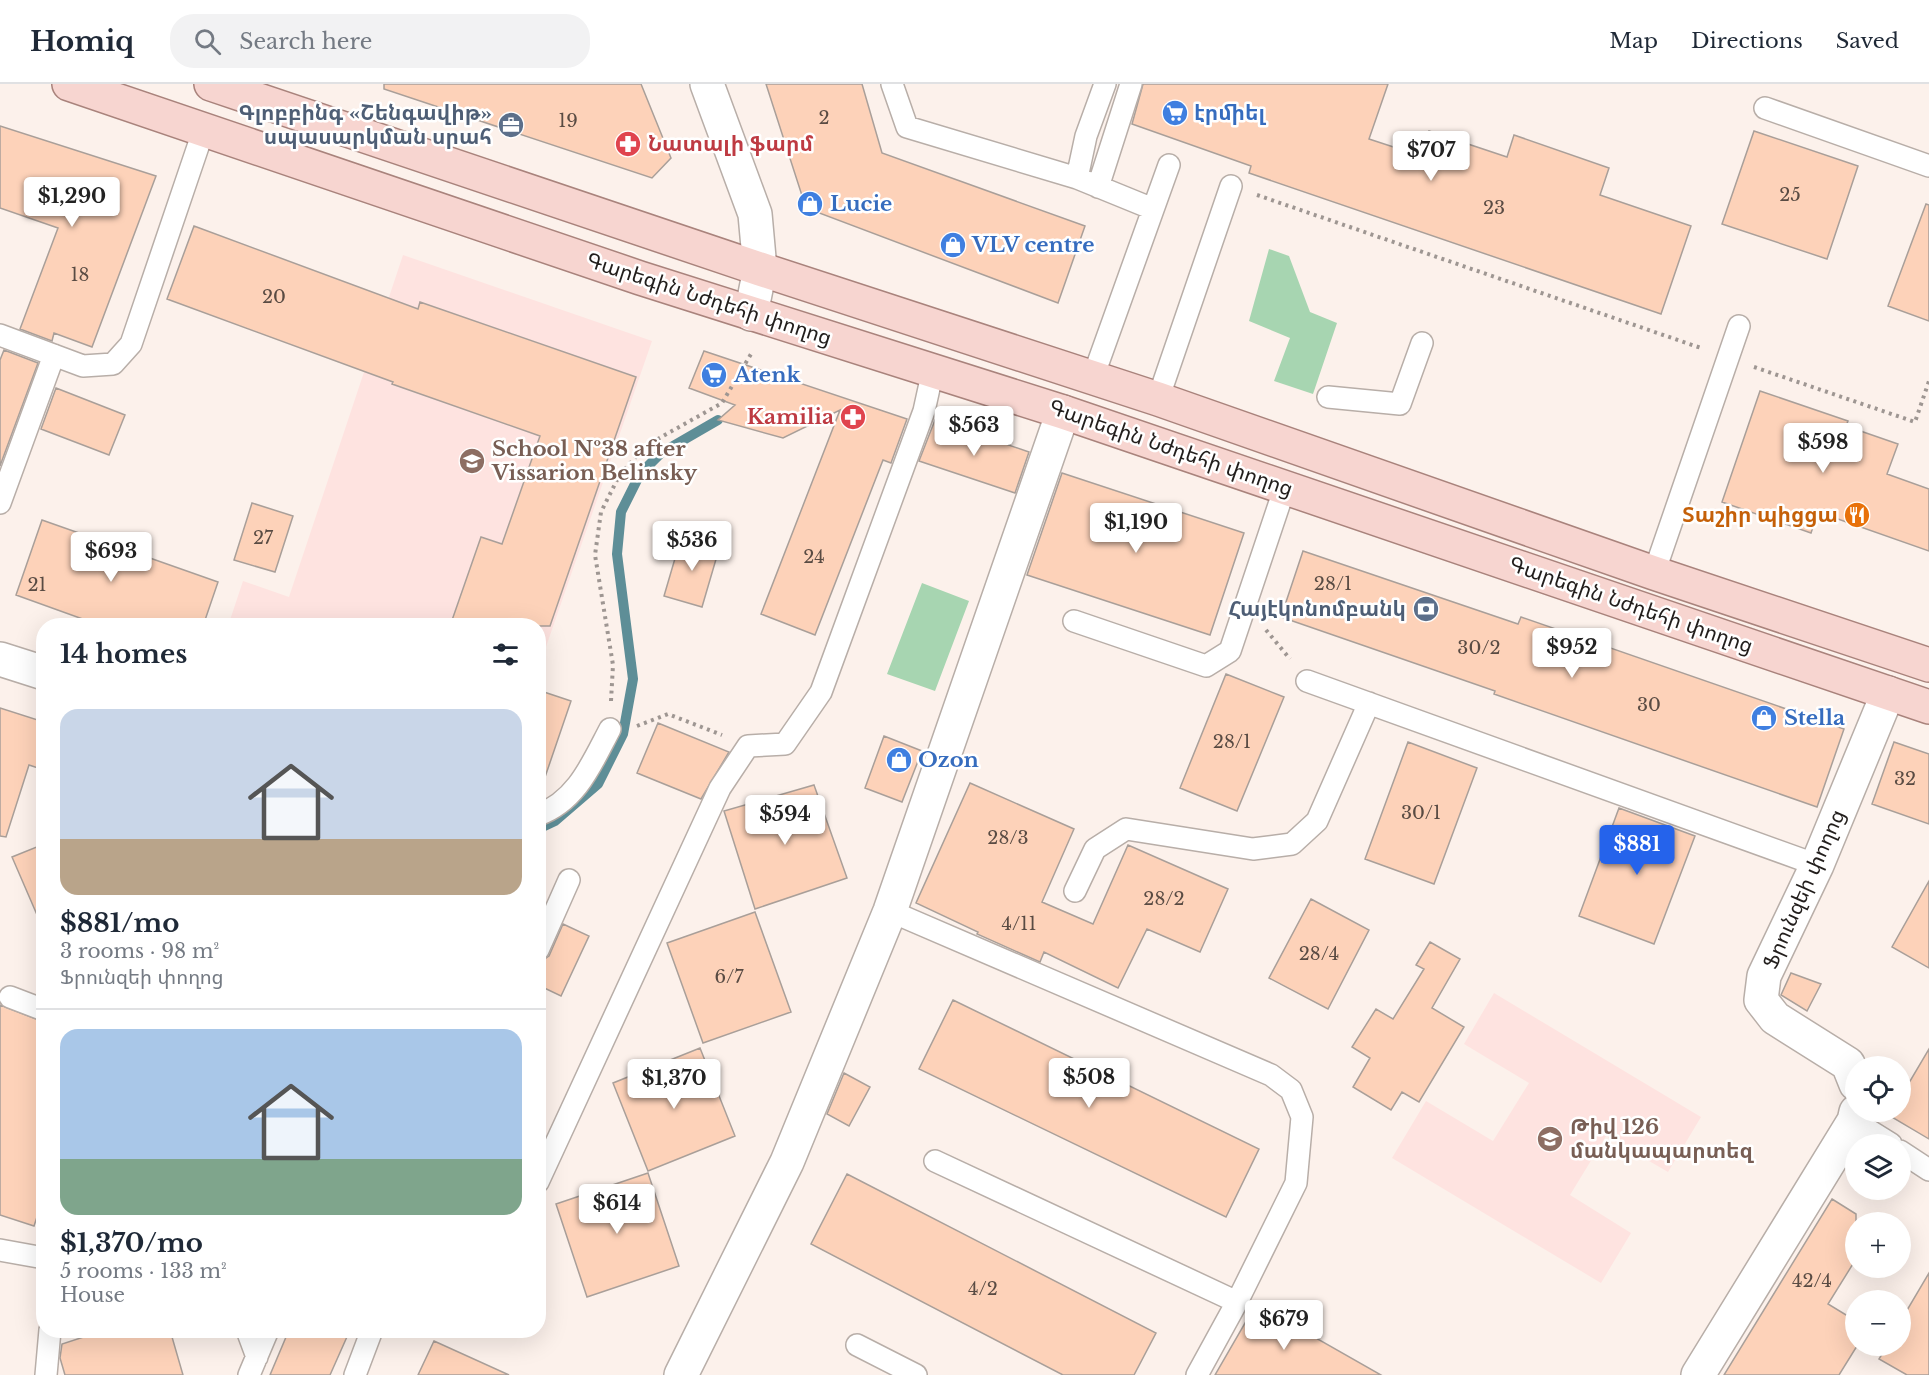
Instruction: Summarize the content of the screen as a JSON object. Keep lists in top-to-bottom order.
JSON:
{
  "streets": {
    "main road": ["Գարեգին Նժդեհի փողոց"],
    "street": ["Ֆրունզեի փողոց"]
  },
  "crossings": [
    ["Գարեգին Նժդեհի փողոց", "Ֆրունզեի փողոց"]
  ],
  "places": {
    "supermarket": ["էրմիել", "Atenk"],
    "office": ["Գլոբբինգ «Շենգավիթ» սպասարկման սրահ"],
    "pharmacy": ["Նատալի ֆարմ", "Kamilia"],
    "shop": [
      "Lucie",
      "VLV centre",
      "Stella",
      "Ozon"
    ],
    "school or university": ["School №38 after Vissarion Belinsky", "Թիվ 126 մանկապարտեզ"],
    "restaurant": ["Տաշիր պիցցա"],
    "bank": ["Հայէկոնոմբանկ"]
  },
  "house_numbers": [
    "2",
    "19",
    "25",
    "23",
    "18",
    "20",
    "27",
    "24",
    "28/1",
    "21",
    "30/2",
    "30",
    "28/1",
    "32",
    "30/1",
    "28/3",
    "28/2",
    "4/11",
    "28/4",
    "6/7",
    "42/4",
    "4/2"
  ],
  "page": {
    "header": "Homiq",
    "search": "Search here",
    "nav": ["Map", "Directions", "Saved"],
    "price": [
      "$707",
      "$1,290",
      "$563",
      "$598",
      "$1,190",
      "$536",
      "$693",
      "$952",
      "$594",
      "$881",
      "$508",
      "$1,370",
      "$614",
      "$679"
    ],
    "heading": "14 homes",
    "list": [
      {
        "name": "$881/mo",
        "note": "3 rooms · 98 m² · Ֆրունզեի փողոց"
      },
      {
        "name": "$1,370/mo",
        "note": "5 rooms · 133 m² · House"
      }
    ],
    "map_buttons": ["+", "−"]
  }
}
